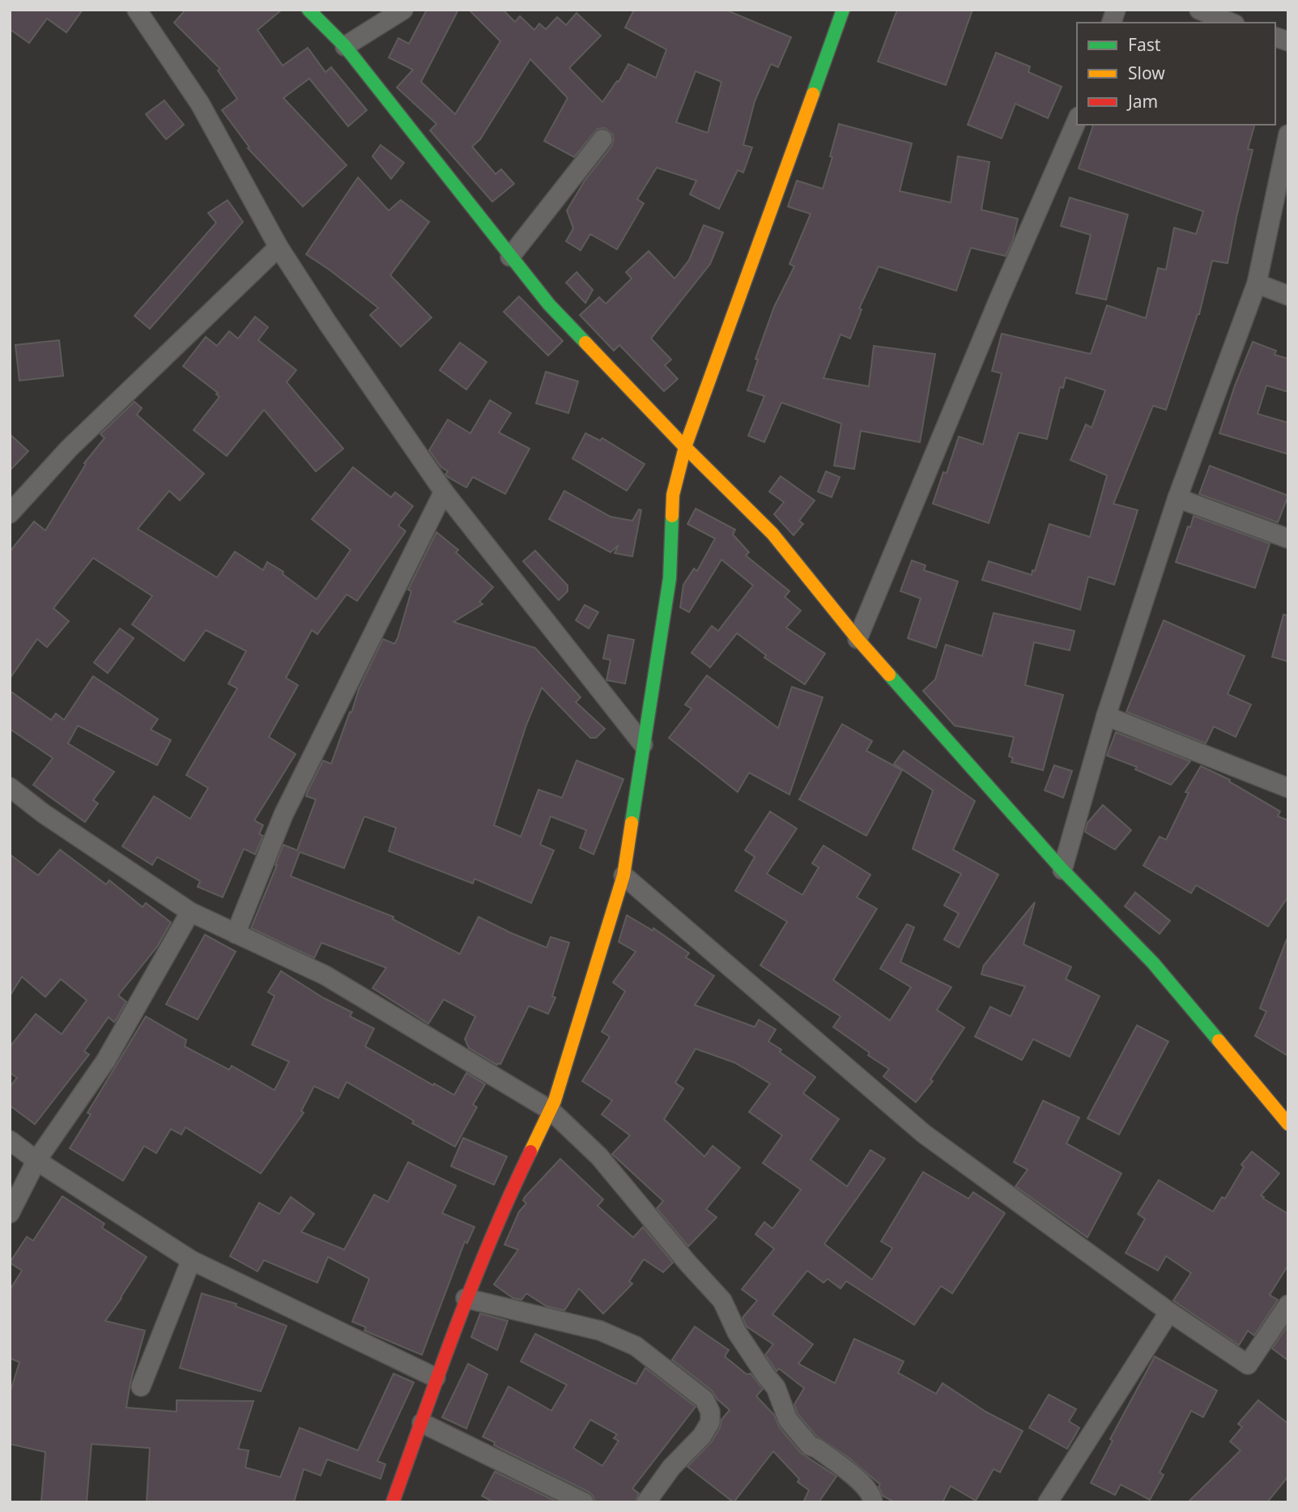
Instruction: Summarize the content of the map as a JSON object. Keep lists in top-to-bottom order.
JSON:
{
  "legend": ["Fast", "Slow", "Jam"]
}
